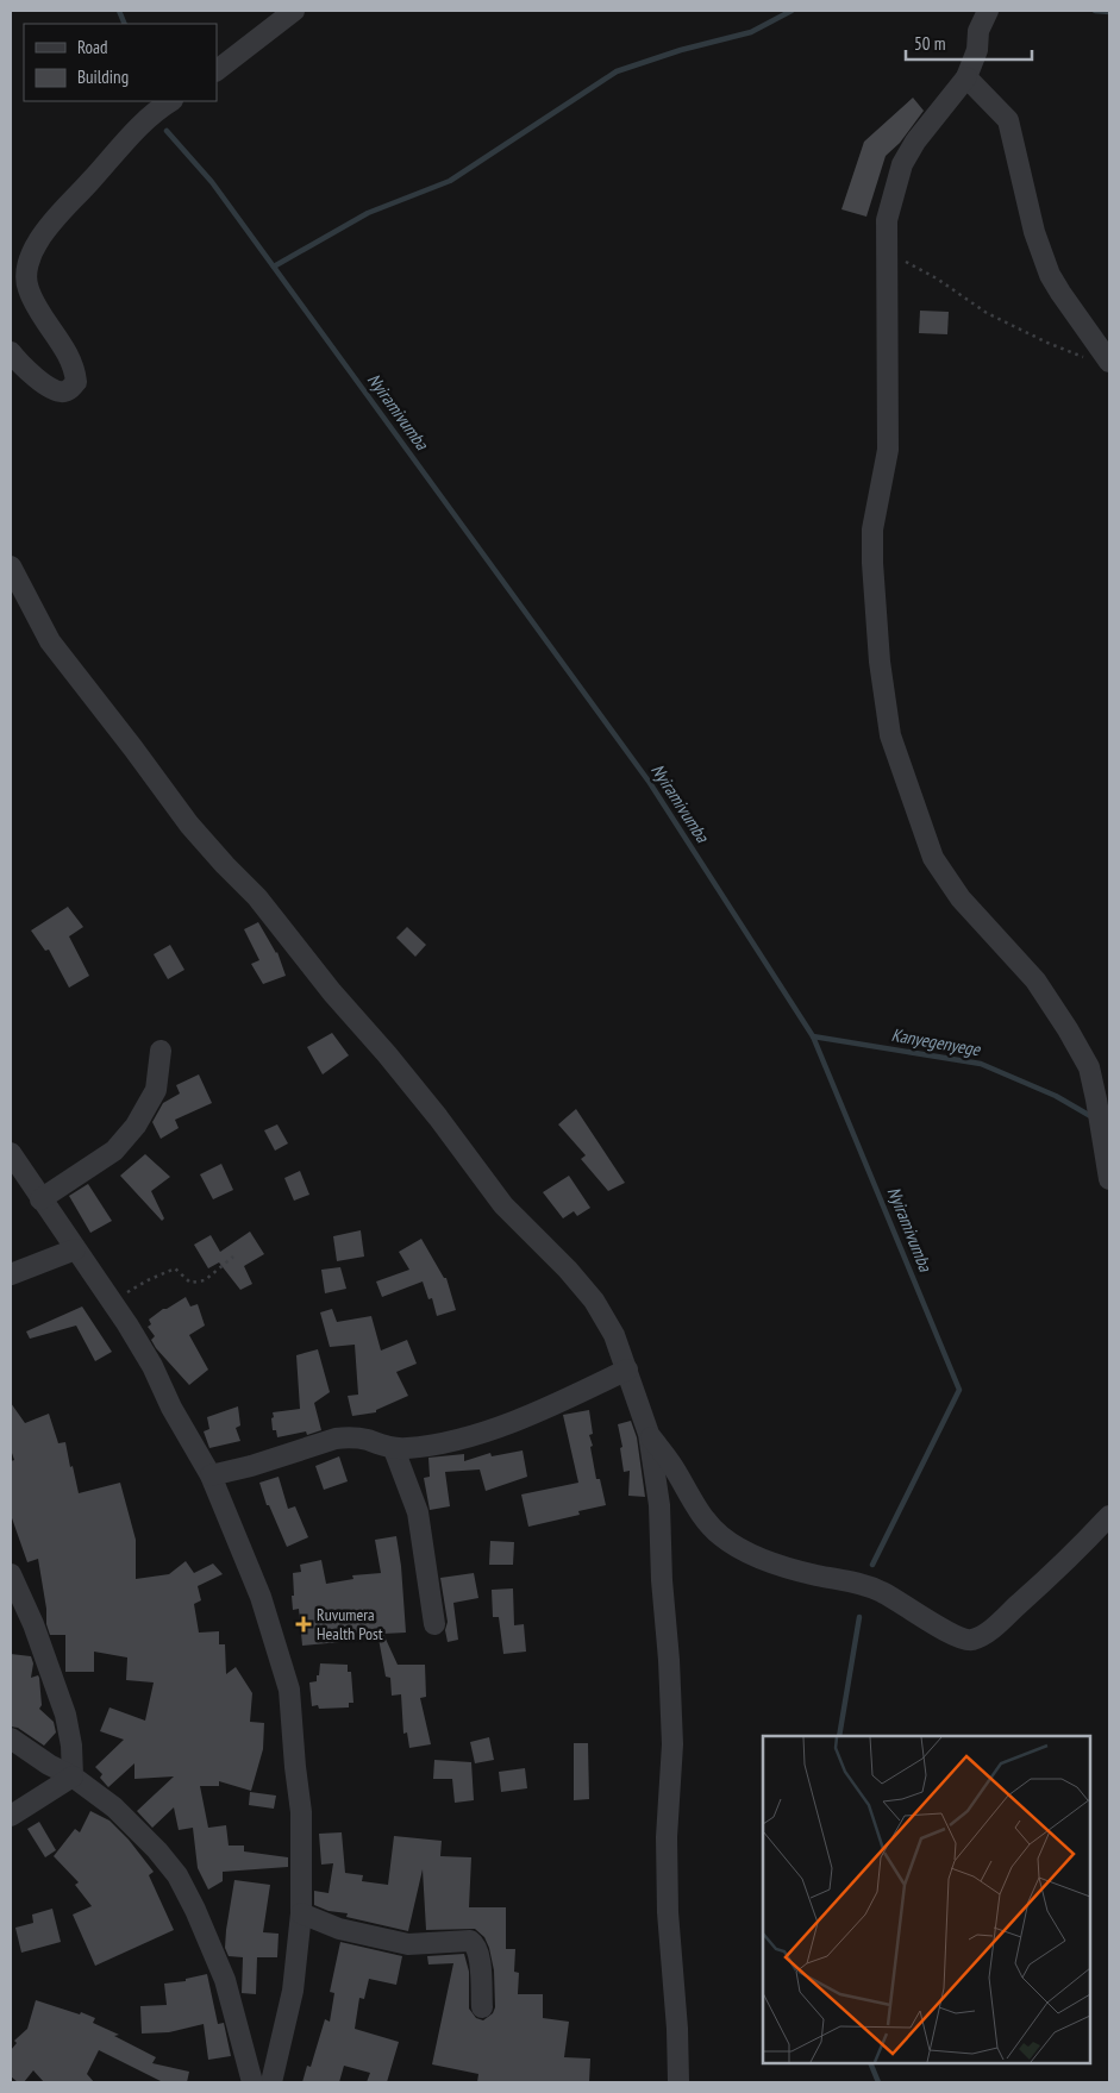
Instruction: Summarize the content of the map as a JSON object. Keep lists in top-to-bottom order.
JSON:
{
  "water": ["Nyiramivumba", "Kanyegenyege"],
  "places": {
    "health": ["Ruvumera Health Post"]
  },
  "legend": ["Road", "Building"],
  "scale_bar": "50 m"
}
